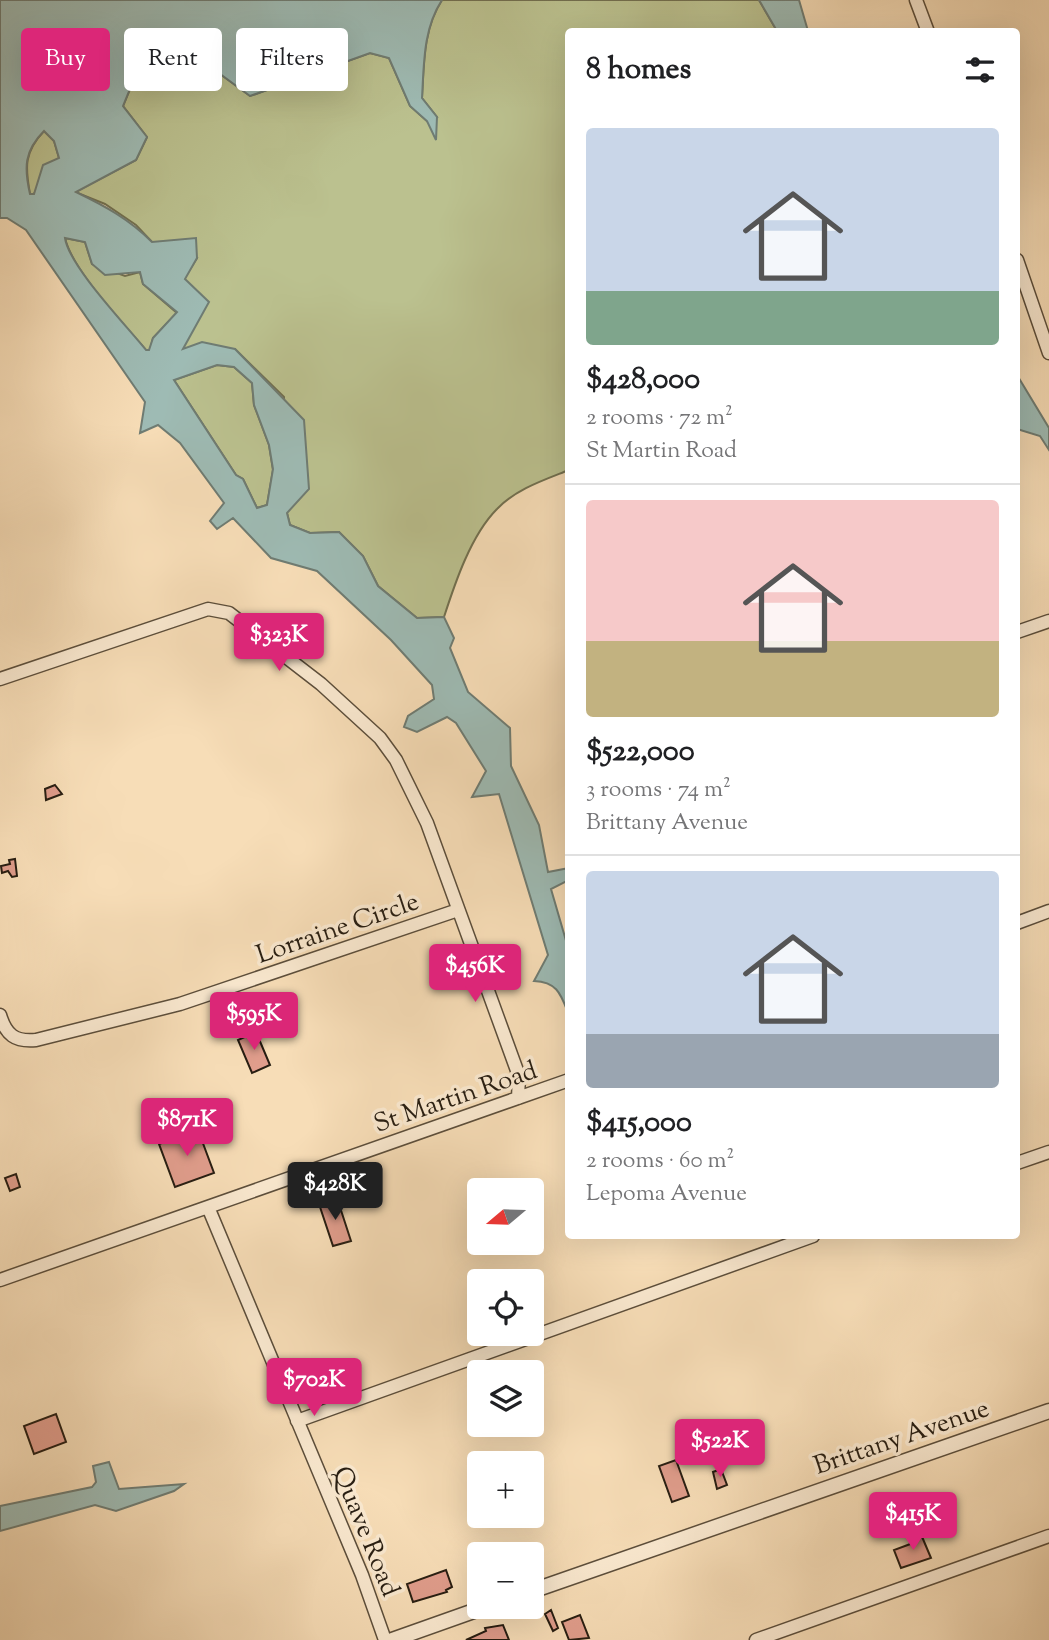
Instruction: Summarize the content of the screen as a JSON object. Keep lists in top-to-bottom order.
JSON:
{
  "streets": {
    "street": [
      "Lorraine Circle",
      "St Martin Road",
      "Brittany Avenue",
      "Quave Road"
    ]
  },
  "crossings": [
    ["Lorraine Circle", "St Martin Road"],
    ["St Martin Road", "Quave Road"]
  ],
  "north": "left",
  "page": {
    "chip": ["Buy", "Rent", "Filters"],
    "heading": "8 homes",
    "list": [
      {
        "name": "$428,000",
        "note": "2 rooms · 72 m² · St Martin Road"
      },
      {
        "name": "$522,000",
        "note": "3 rooms · 74 m² · Brittany Avenue"
      },
      {
        "name": "$415,000",
        "note": "2 rooms · 60 m² · Lepoma Avenue"
      }
    ],
    "price": [
      "$323K",
      "$456K",
      "$595K",
      "$871K",
      "$428K",
      "$702K",
      "$522K",
      "$415K"
    ],
    "map_buttons": ["+", "−"]
  }
}
